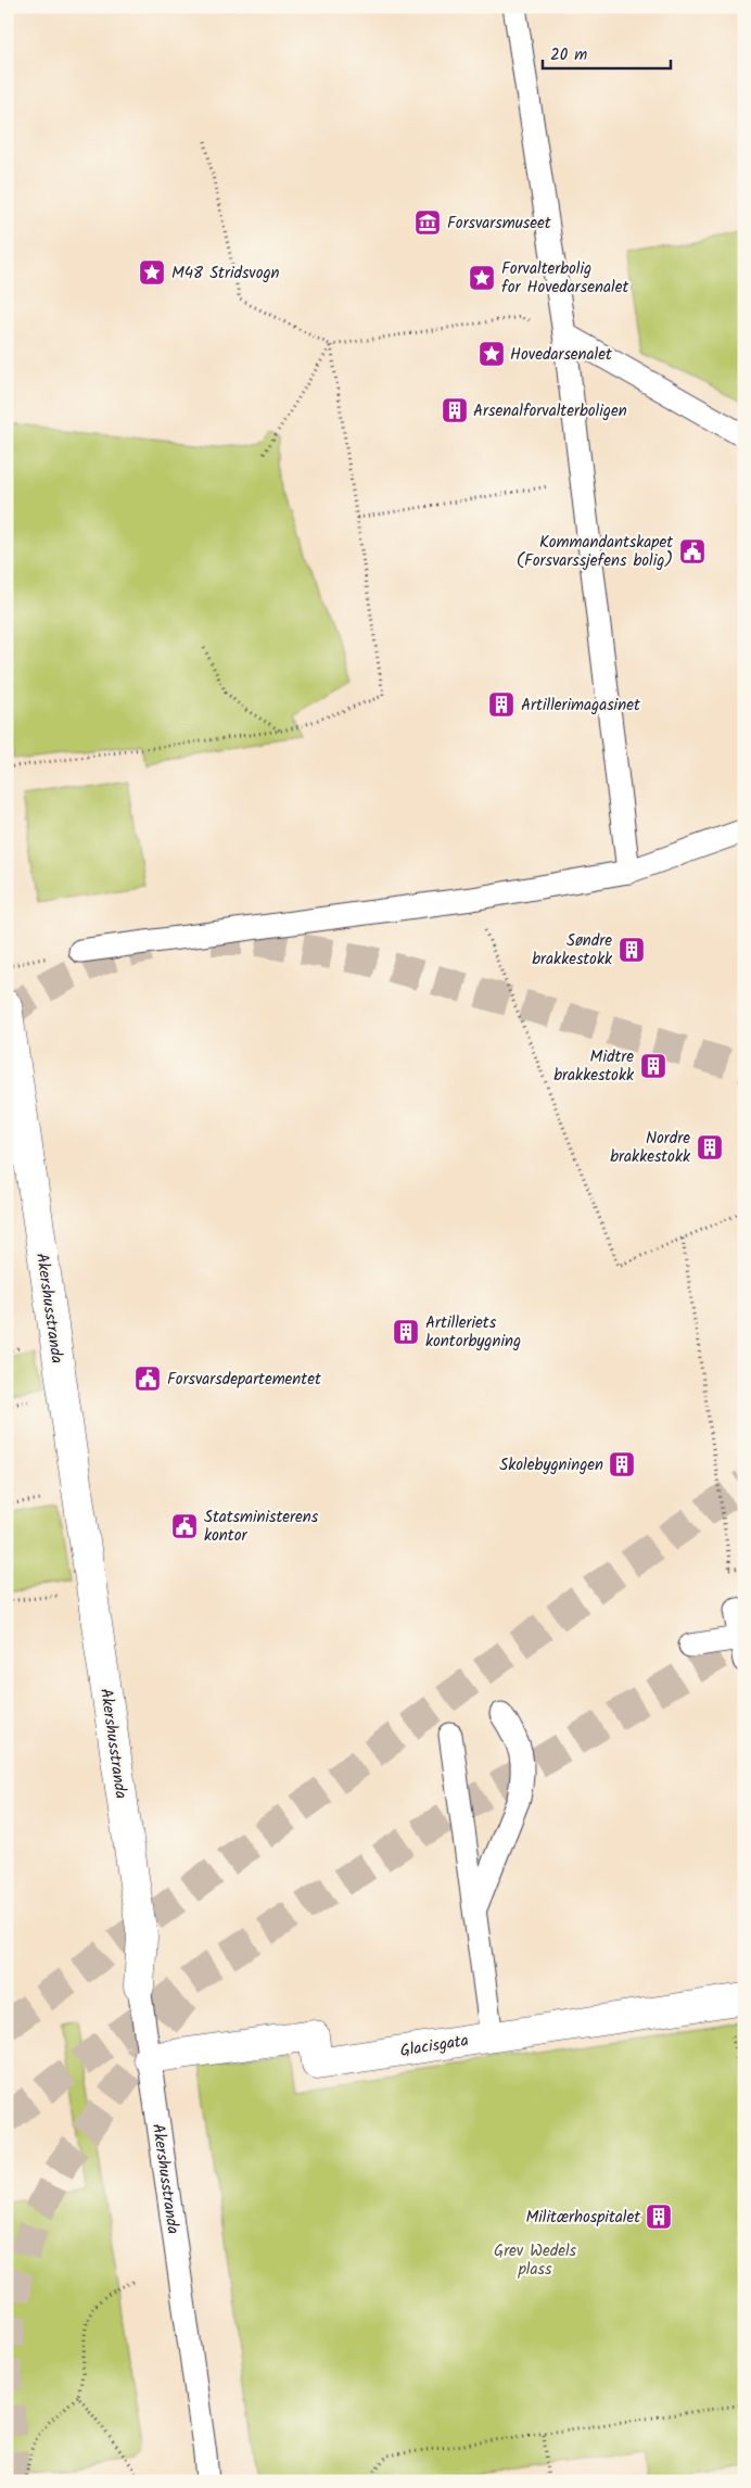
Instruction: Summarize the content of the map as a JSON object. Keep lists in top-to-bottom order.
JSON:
{
  "streets": {
    "street": ["Akershusstranda", "Glacisgata"]
  },
  "crossings": [
    ["Akershusstranda", "Glacisgata"]
  ],
  "parks": ["Grev Wedels plass"],
  "places": {
    "museum": ["Forsvarsmuseet"],
    "place": ["M48 Stridsvogn", "Forvalterbolig for Hovedarsenalet", "Hovedarsenalet"],
    "building": [
      "Arsenalforvalterboligen",
      "Artillerimagasinet",
      "Søndre brakkestokk",
      "Midtre brakkestokk",
      "Nordre brakkestokk",
      "Artilleriets kontorbygning",
      "Skolebygningen",
      "Militærhospitalet"
    ],
    "public building": ["Kommandantskapet (Forsvarssjefens bolig)", "Forsvarsdepartementet", "Statsministerens kontor"]
  },
  "scale_bar": "20 m"
}
